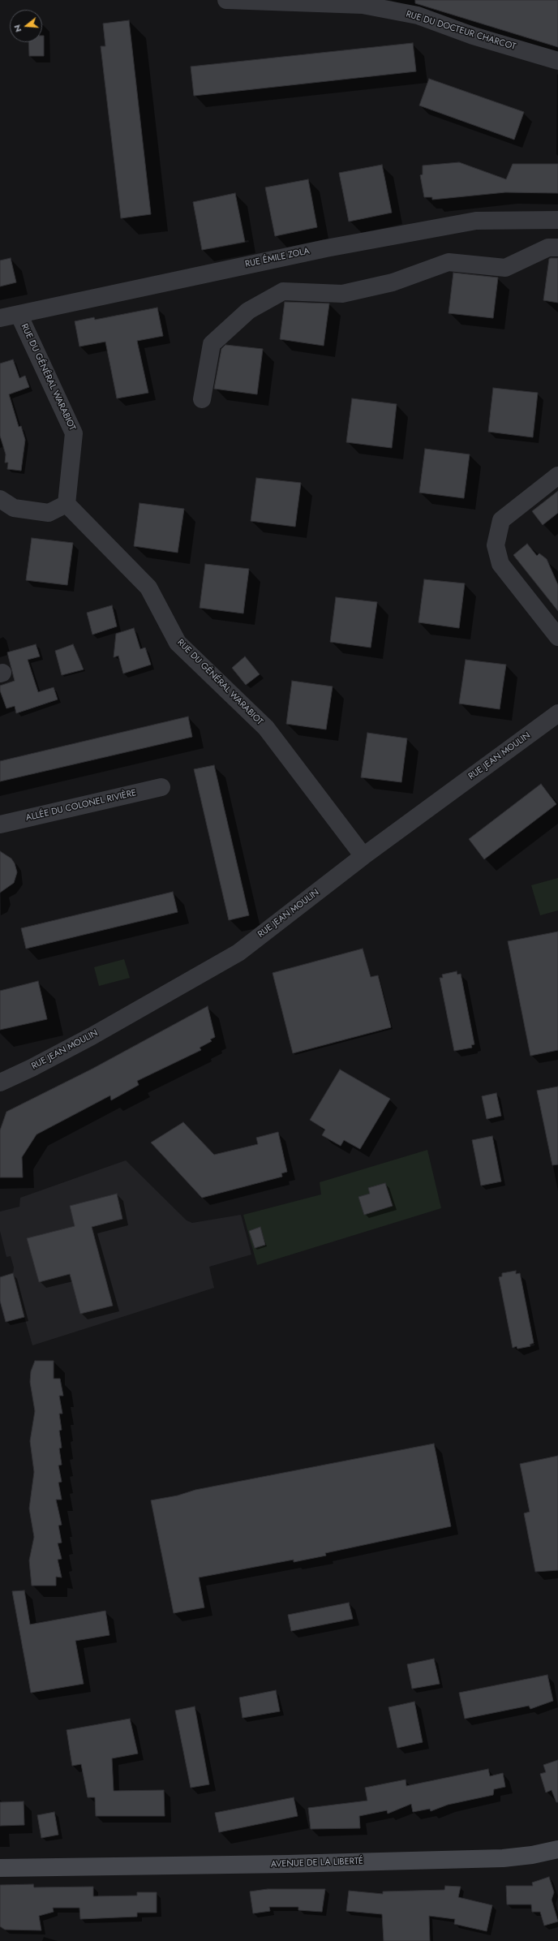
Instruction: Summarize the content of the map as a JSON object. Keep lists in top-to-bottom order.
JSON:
{
  "streets": {
    "main road": ["AVENUE DE LA LIBERTÉ"],
    "street": [
      "RUE DU DOCTEUR CHARCOT",
      "RUE ÉMILE ZOLA",
      "RUE DU GÉNÉRAL WARABIOT",
      "RUE JEAN MOULIN",
      "ALLÉE DU COLONEL RIVIÈRE"
    ]
  },
  "crossings": [
    ["RUE ÉMILE ZOLA", "RUE DU GÉNÉRAL WARABIOT"],
    ["RUE DU GÉNÉRAL WARABIOT", "RUE JEAN MOULIN"]
  ],
  "north": "left"
}
